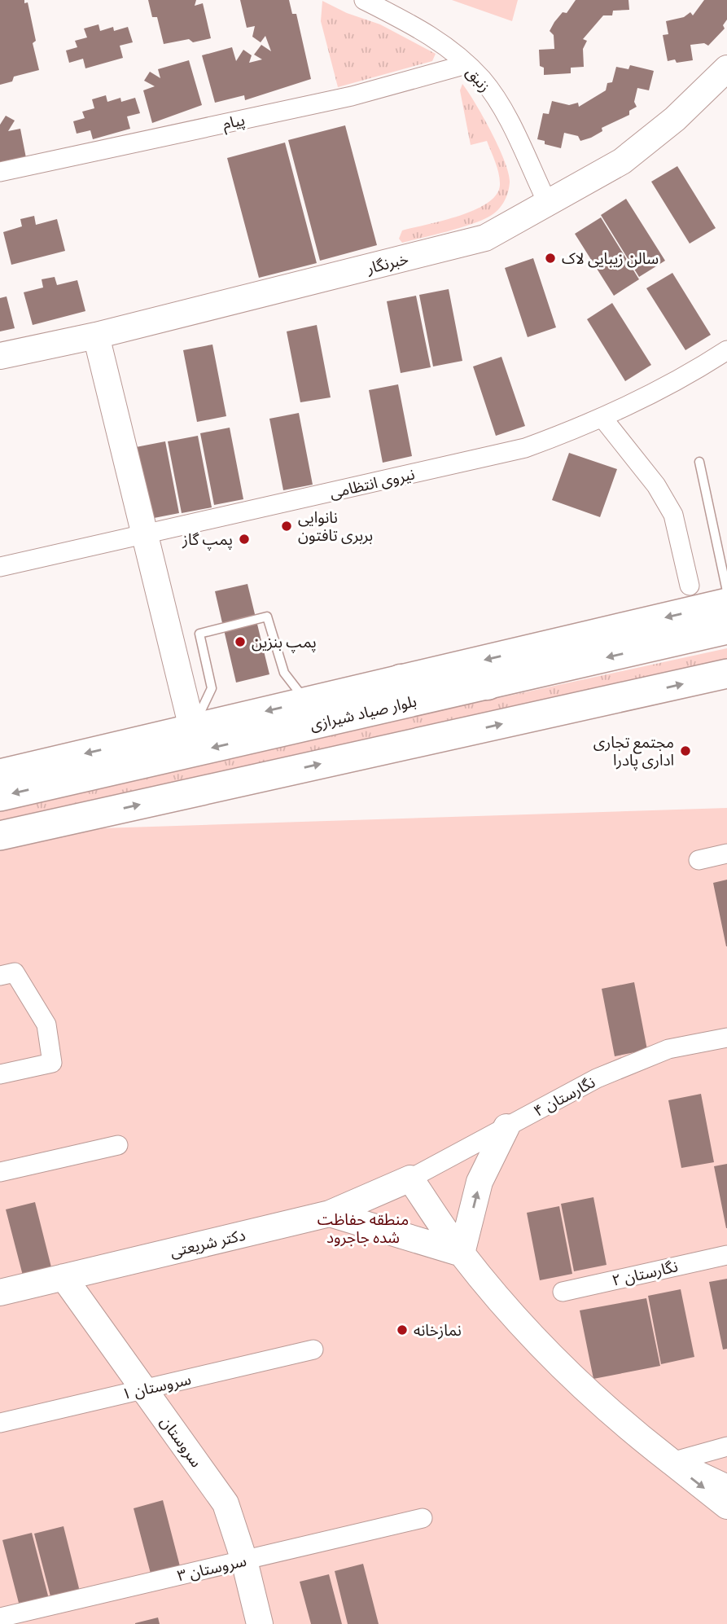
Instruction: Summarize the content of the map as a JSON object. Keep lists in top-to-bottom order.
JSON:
{
  "streets": {
    "main road": ["بلوار صیاد شیرازی"],
    "street": [
      "زنبق",
      "پیام",
      "خبرنگار",
      "نیروی انتظامی",
      "نگارستان ۴",
      "دکتر شریعتی",
      "نگارستان ۲",
      "سروستان ۱",
      "سروستان",
      "سروستان ۳"
    ]
  },
  "crossings": [
    ["زنبق", "پیام"],
    ["زنبق", "خبرنگار"],
    ["نگارستان ۴", "دکتر شریعتی"],
    ["دکتر شریعتی", "سروستان"],
    ["سروستان ۱", "سروستان"],
    ["سروستان", "سروستان ۳"]
  ],
  "parks": ["منطقه حفاظت شده جاجرود"],
  "places": [
    "سالن زیبایی لاک",
    "نانوایی بربری تافتون",
    "پمپ گاز",
    "پمپ بنزین",
    "مجتمع تجاری اداری پادرا",
    "نمازخانه"
  ]
}
